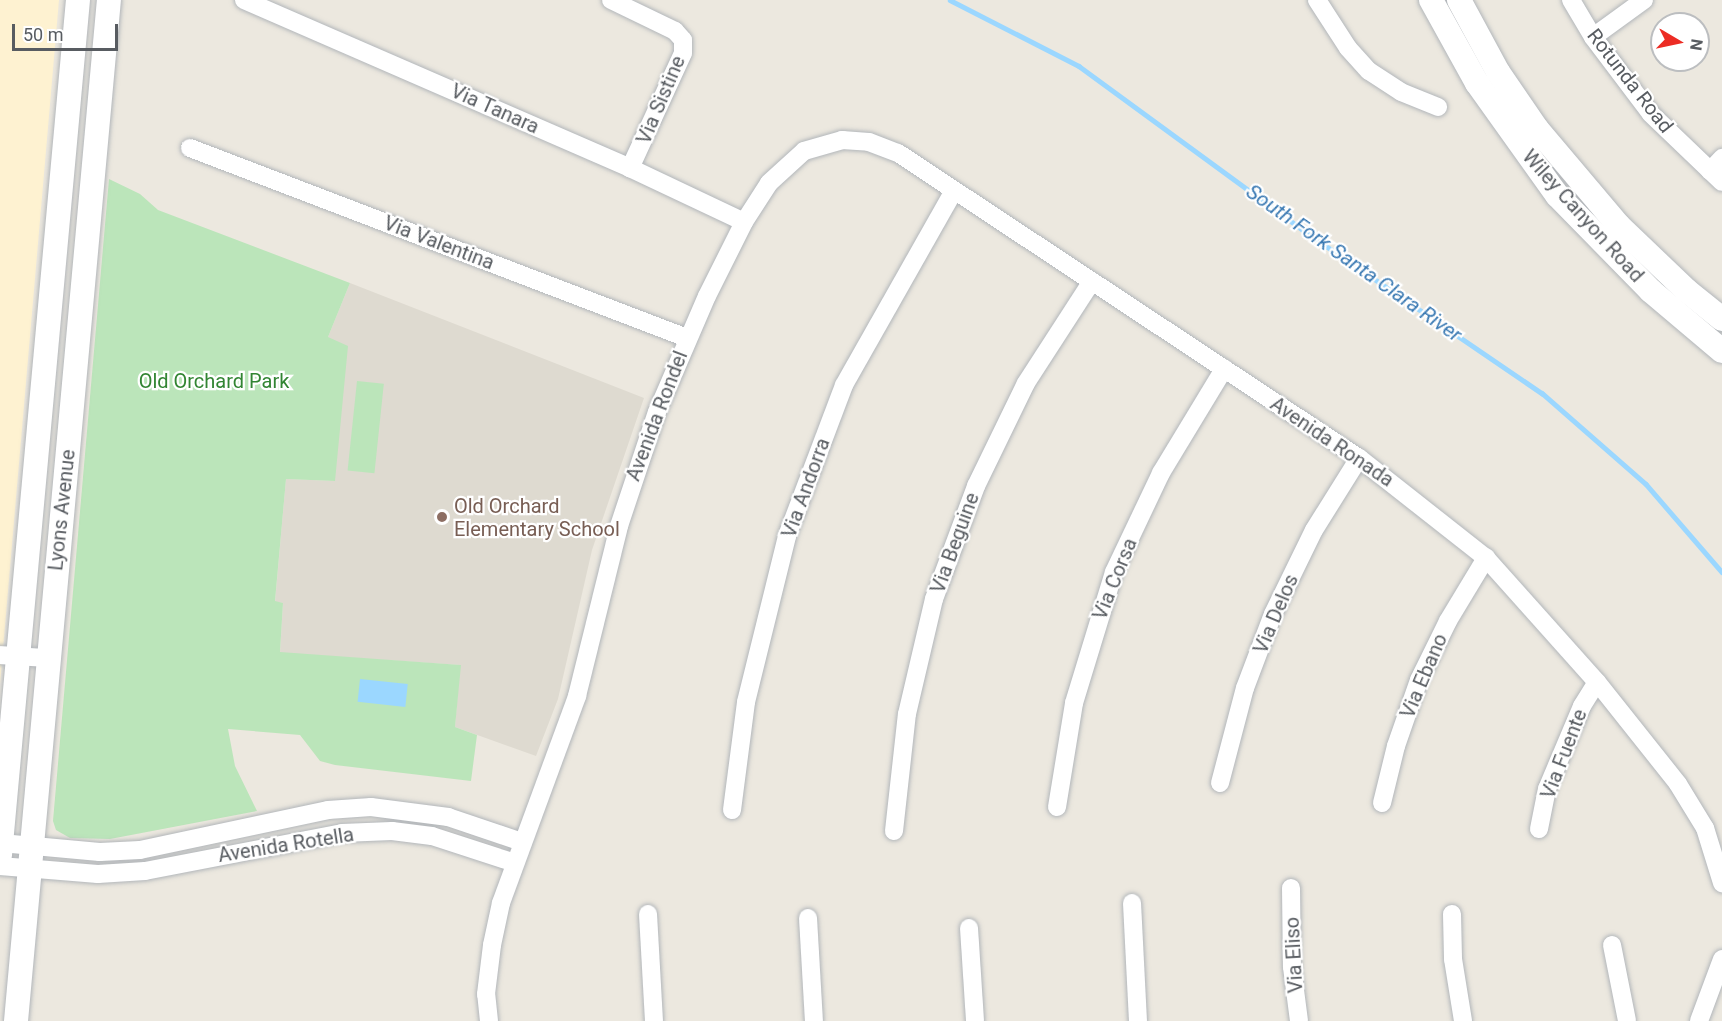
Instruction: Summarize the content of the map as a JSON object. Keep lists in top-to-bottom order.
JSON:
{
  "streets": {
    "main road": ["Wiley Canyon Road", "Lyons Avenue"],
    "street": [
      "Rotunda Road",
      "Via Sistine",
      "Via Tanara",
      "Via Valentina",
      "Avenida Rondel",
      "Avenida Ronada",
      "Via Andorra",
      "Via Beguine",
      "Via Corsa",
      "Via Delos",
      "Via Ebano",
      "Via Fuente",
      "Avenida Rotella",
      "Via Eliso"
    ]
  },
  "crossings": [
    ["Via Sistine", "Via Tanara"],
    ["Via Tanara", "Avenida Rondel"],
    ["Via Valentina", "Avenida Rondel"],
    ["Avenida Rondel", "Avenida Ronada"],
    ["Avenida Rondel", "Avenida Rotella"],
    ["Avenida Ronada", "Via Andorra"],
    ["Avenida Ronada", "Via Beguine"],
    ["Avenida Ronada", "Via Corsa"],
    ["Avenida Ronada", "Via Delos"],
    ["Avenida Ronada", "Via Ebano"],
    ["Avenida Ronada", "Via Fuente"],
    ["Lyons Avenue", "Avenida Rotella"]
  ],
  "water": ["South Fork Santa Clara River"],
  "parks": ["Old Orchard Park"],
  "places": ["Old Orchard Elementary School"],
  "scale_bar": "50 m",
  "north": "right"
}
